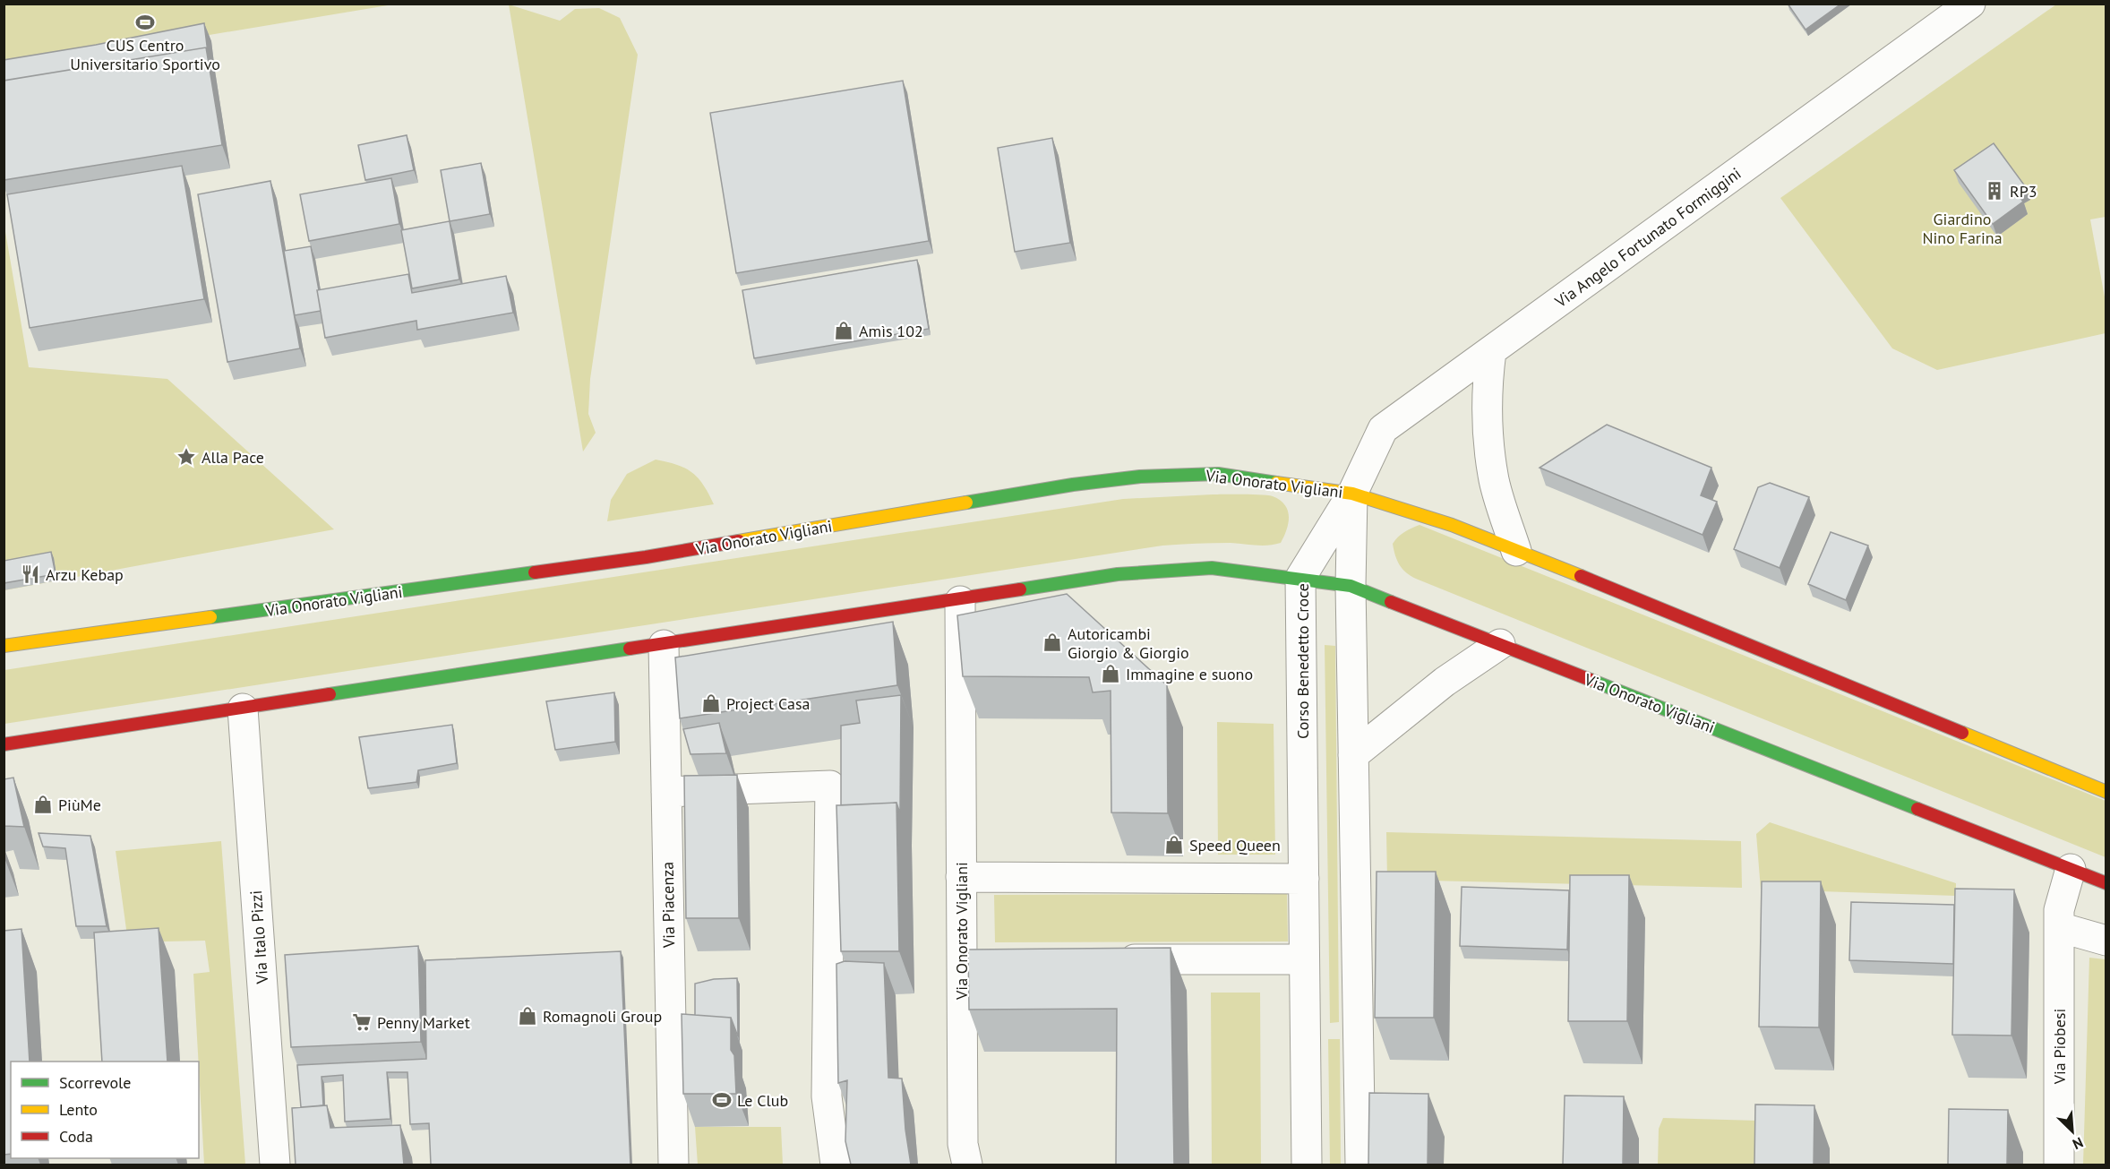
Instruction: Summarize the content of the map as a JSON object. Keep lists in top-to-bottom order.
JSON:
{
  "streets": {
    "main road": ["Via Onorato Vigliani"],
    "street": [
      "Via Angelo Fortunato Formiggini",
      "Corso Benedetto Croce",
      "Via Piacenza",
      "Via Italo Pizzi",
      "Via Piobesi"
    ]
  },
  "crossings": [
    ["Via Angelo Fortunato Formiggini", "Via Onorato Vigliani"],
    ["Via Angelo Fortunato Formiggini", "Corso Benedetto Croce"],
    ["Via Onorato Vigliani", "Corso Benedetto Croce"],
    ["Via Onorato Vigliani", "Via Piacenza"],
    ["Via Onorato Vigliani", "Via Italo Pizzi"],
    ["Via Onorato Vigliani", "Via Piobesi"]
  ],
  "parks": ["Giardino Nino Farina"],
  "places": {
    "sports": ["CUS Centro Universitario Sportivo", "Le Club"],
    "building": ["RP3"],
    "shop": [
      "Amìs 102",
      "Autoricambi Giorgio & Giorgio",
      "Immagine e suono",
      "Project Casa",
      "PiùMe",
      "Speed Queen",
      "Romagnoli Group"
    ],
    "place": ["Alla Pace"],
    "restaurant": ["Arzu Kebap"],
    "supermarket": ["Penny Market"]
  },
  "legend": ["Scorrevole", "Lento", "Coda"],
  "north": "bottom right"
}
